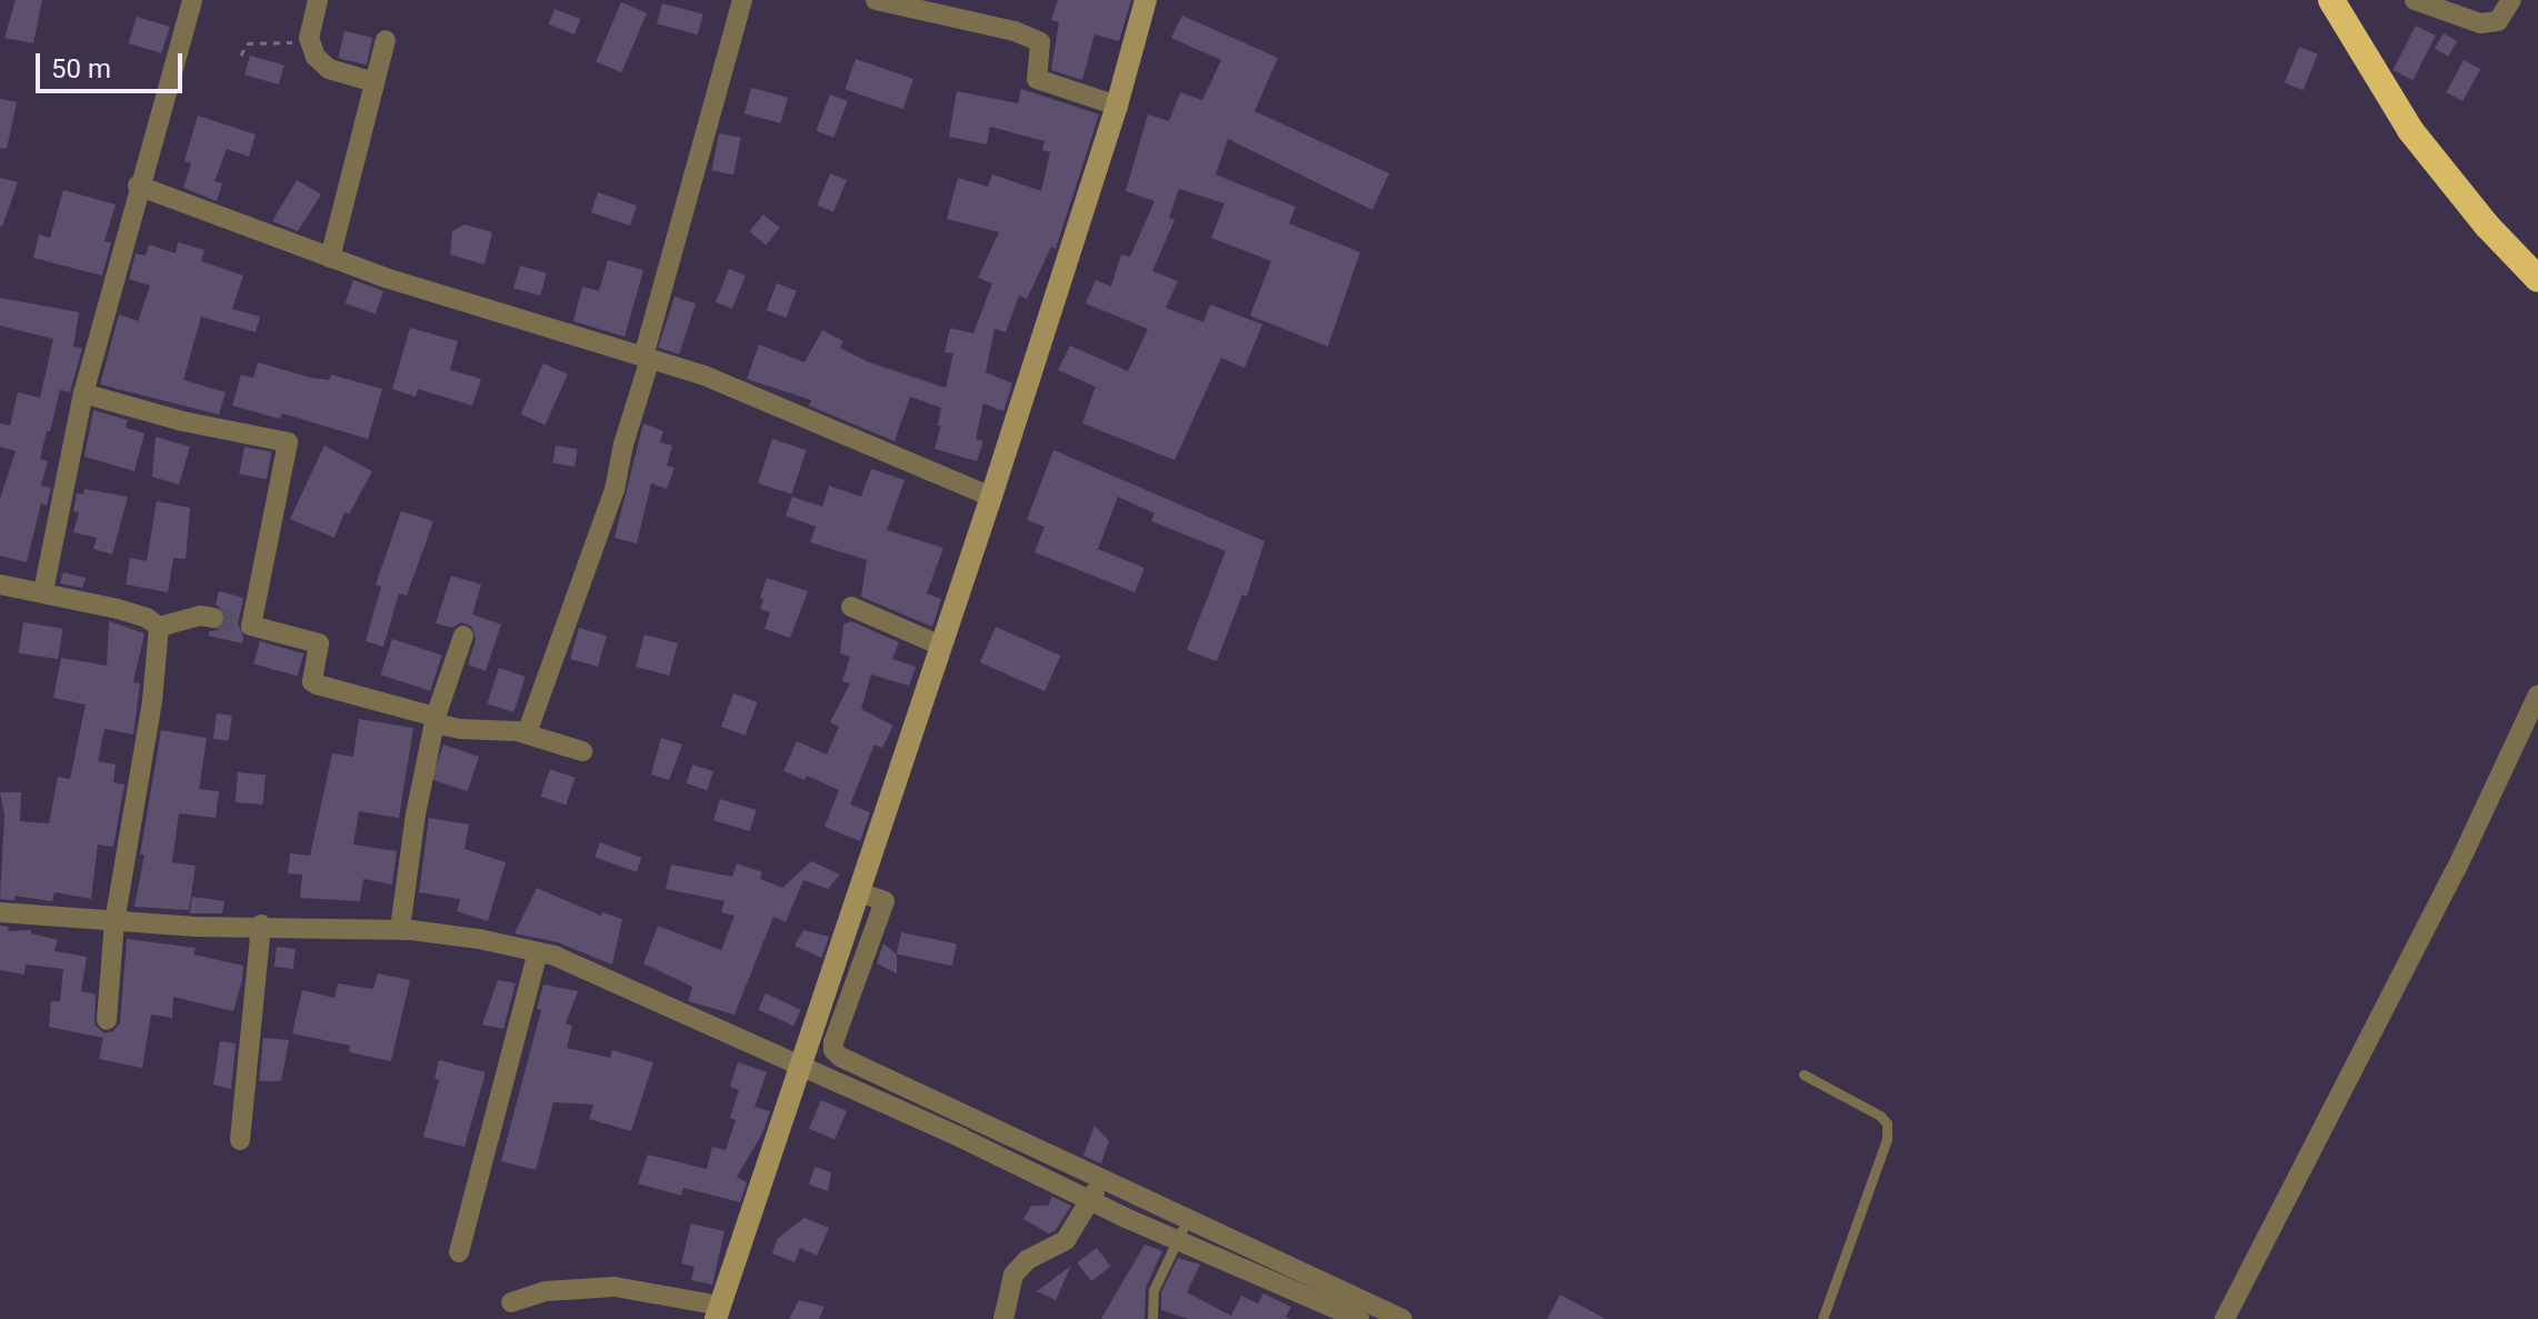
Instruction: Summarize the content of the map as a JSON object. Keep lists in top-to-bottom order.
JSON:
{
  "scale_bar": "50 m"
}
